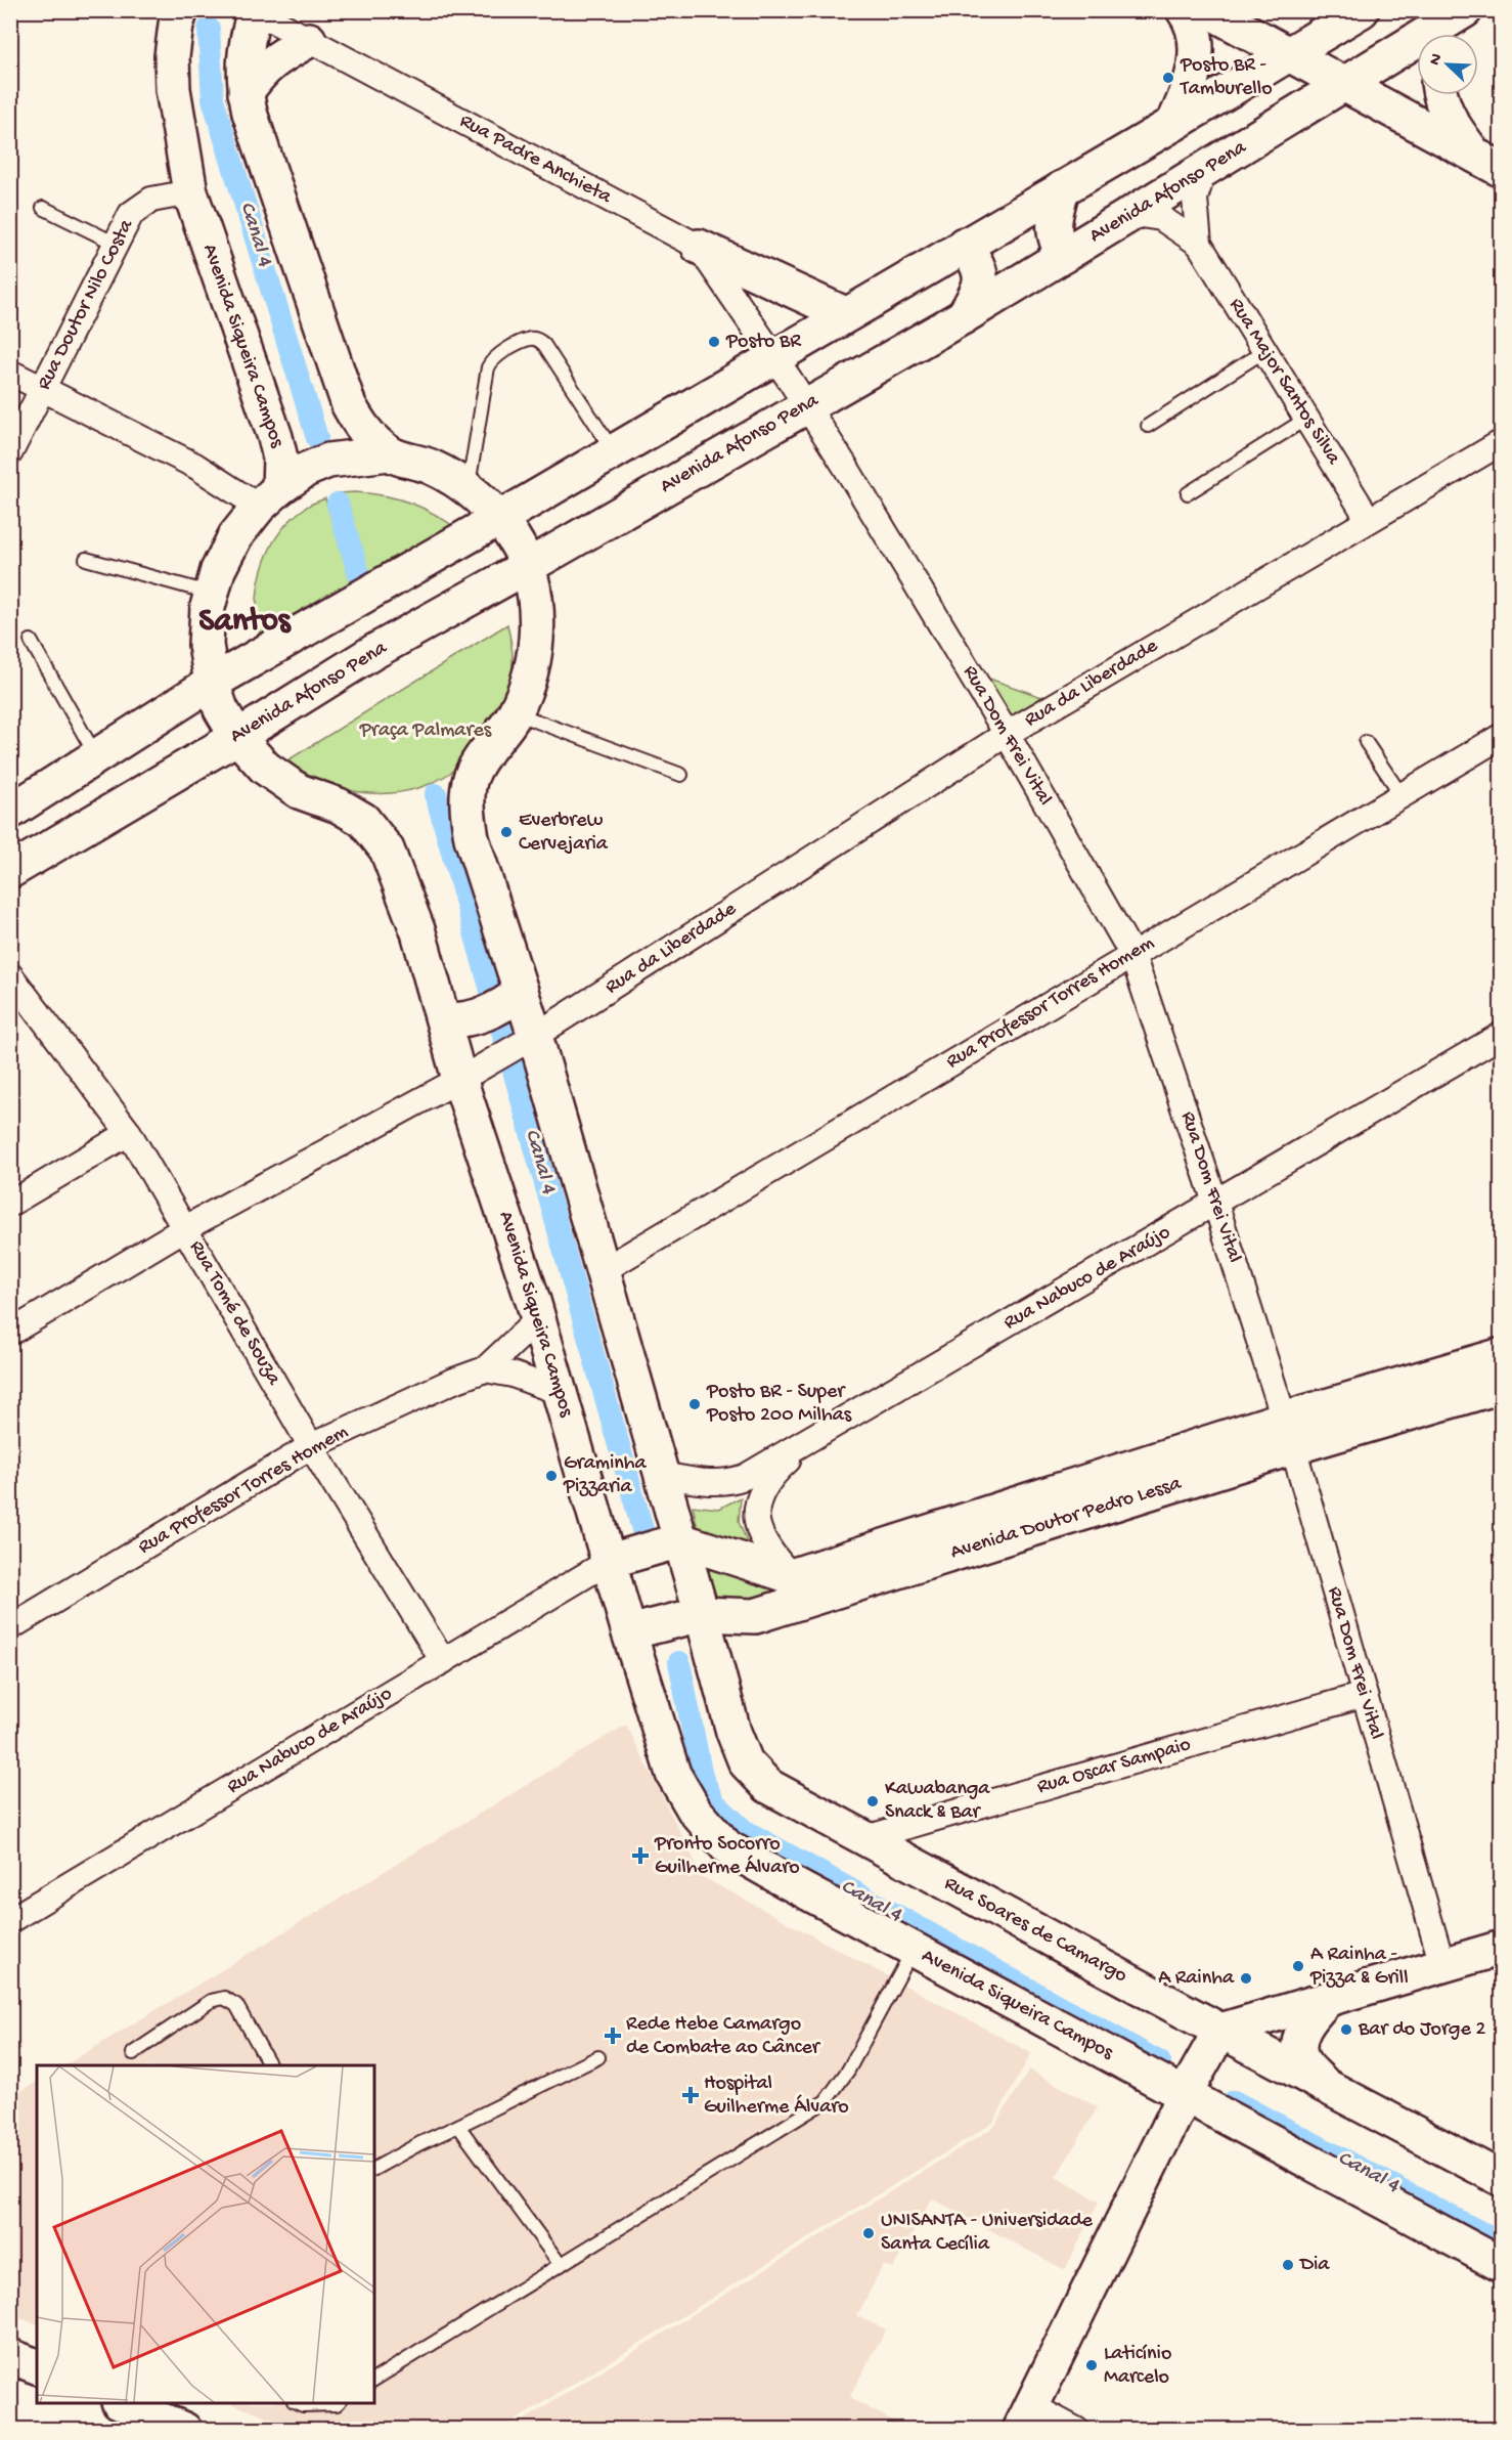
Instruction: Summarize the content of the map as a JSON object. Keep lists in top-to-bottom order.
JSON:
{
  "streets": {
    "main road": [
      "Avenida Afonso Pena",
      "Avenida Siqueira Campos",
      "Avenida Doutor Pedro Lessa",
      "Rua Soares de Camargo"
    ],
    "street": [
      "Rua Padre Anchieta",
      "Rua Doutor Nilo Costa",
      "Rua Major Santos Silva",
      "Rua da Liberdade",
      "Rua Dom Frei Vital",
      "Rua Professor Torres Homem",
      "Rua Nabuco de Araújo",
      "Rua Tomé de Souza",
      "Rua Oscar Sampaio"
    ]
  },
  "crossings": [
    ["Rua Padre Anchieta", "Avenida Afonso Pena"],
    ["Rua Padre Anchieta", "Rua Dom Frei Vital"],
    ["Avenida Afonso Pena", "Avenida Siqueira Campos"],
    ["Avenida Afonso Pena", "Rua Major Santos Silva"],
    ["Avenida Afonso Pena", "Rua Dom Frei Vital"],
    ["Rua Doutor Nilo Costa", "Avenida Siqueira Campos"],
    ["Avenida Siqueira Campos", "Rua da Liberdade"],
    ["Avenida Siqueira Campos", "Rua Professor Torres Homem"],
    ["Avenida Siqueira Campos", "Rua Nabuco de Araújo"],
    ["Avenida Siqueira Campos", "Avenida Doutor Pedro Lessa"],
    ["Rua Major Santos Silva", "Rua da Liberdade"],
    ["Rua da Liberdade", "Rua Dom Frei Vital"],
    ["Rua Dom Frei Vital", "Rua Professor Torres Homem"],
    ["Rua Dom Frei Vital", "Rua Nabuco de Araújo"],
    ["Rua Dom Frei Vital", "Avenida Doutor Pedro Lessa"],
    ["Rua Dom Frei Vital", "Rua Oscar Sampaio"],
    ["Rua Professor Torres Homem", "Rua Tomé de Souza"],
    ["Rua Nabuco de Araújo", "Rua Tomé de Souza"],
    ["Avenida Doutor Pedro Lessa", "Rua Soares de Camargo"],
    ["Rua Oscar Sampaio", "Rua Soares de Camargo"]
  ],
  "districts": ["Santos"],
  "water": ["Canal 4"],
  "parks": ["Praça Palmares"],
  "places": {
    "other": [
      "Posto BR - Tamburello",
      "Posto BR",
      "Everbrew Cervejaria",
      "Posto BR - Super Posto 200 Milhas",
      "Graminha Pizzaria",
      "Kawabanga Snack & Bar",
      "A Rainha - Pizza & Grill",
      "A Rainha",
      "Bar do Jorge 2",
      "UNISANTA - Universidade Santa Cecília",
      "Dia",
      "Laticínio Marcelo"
    ],
    "health": ["Pronto Socorro Guilherme Álvaro", "Rede Hebe Camargo de Combate ao Câncer", "Hospital Guilherme Álvaro"]
  },
  "north": "top left"
}
